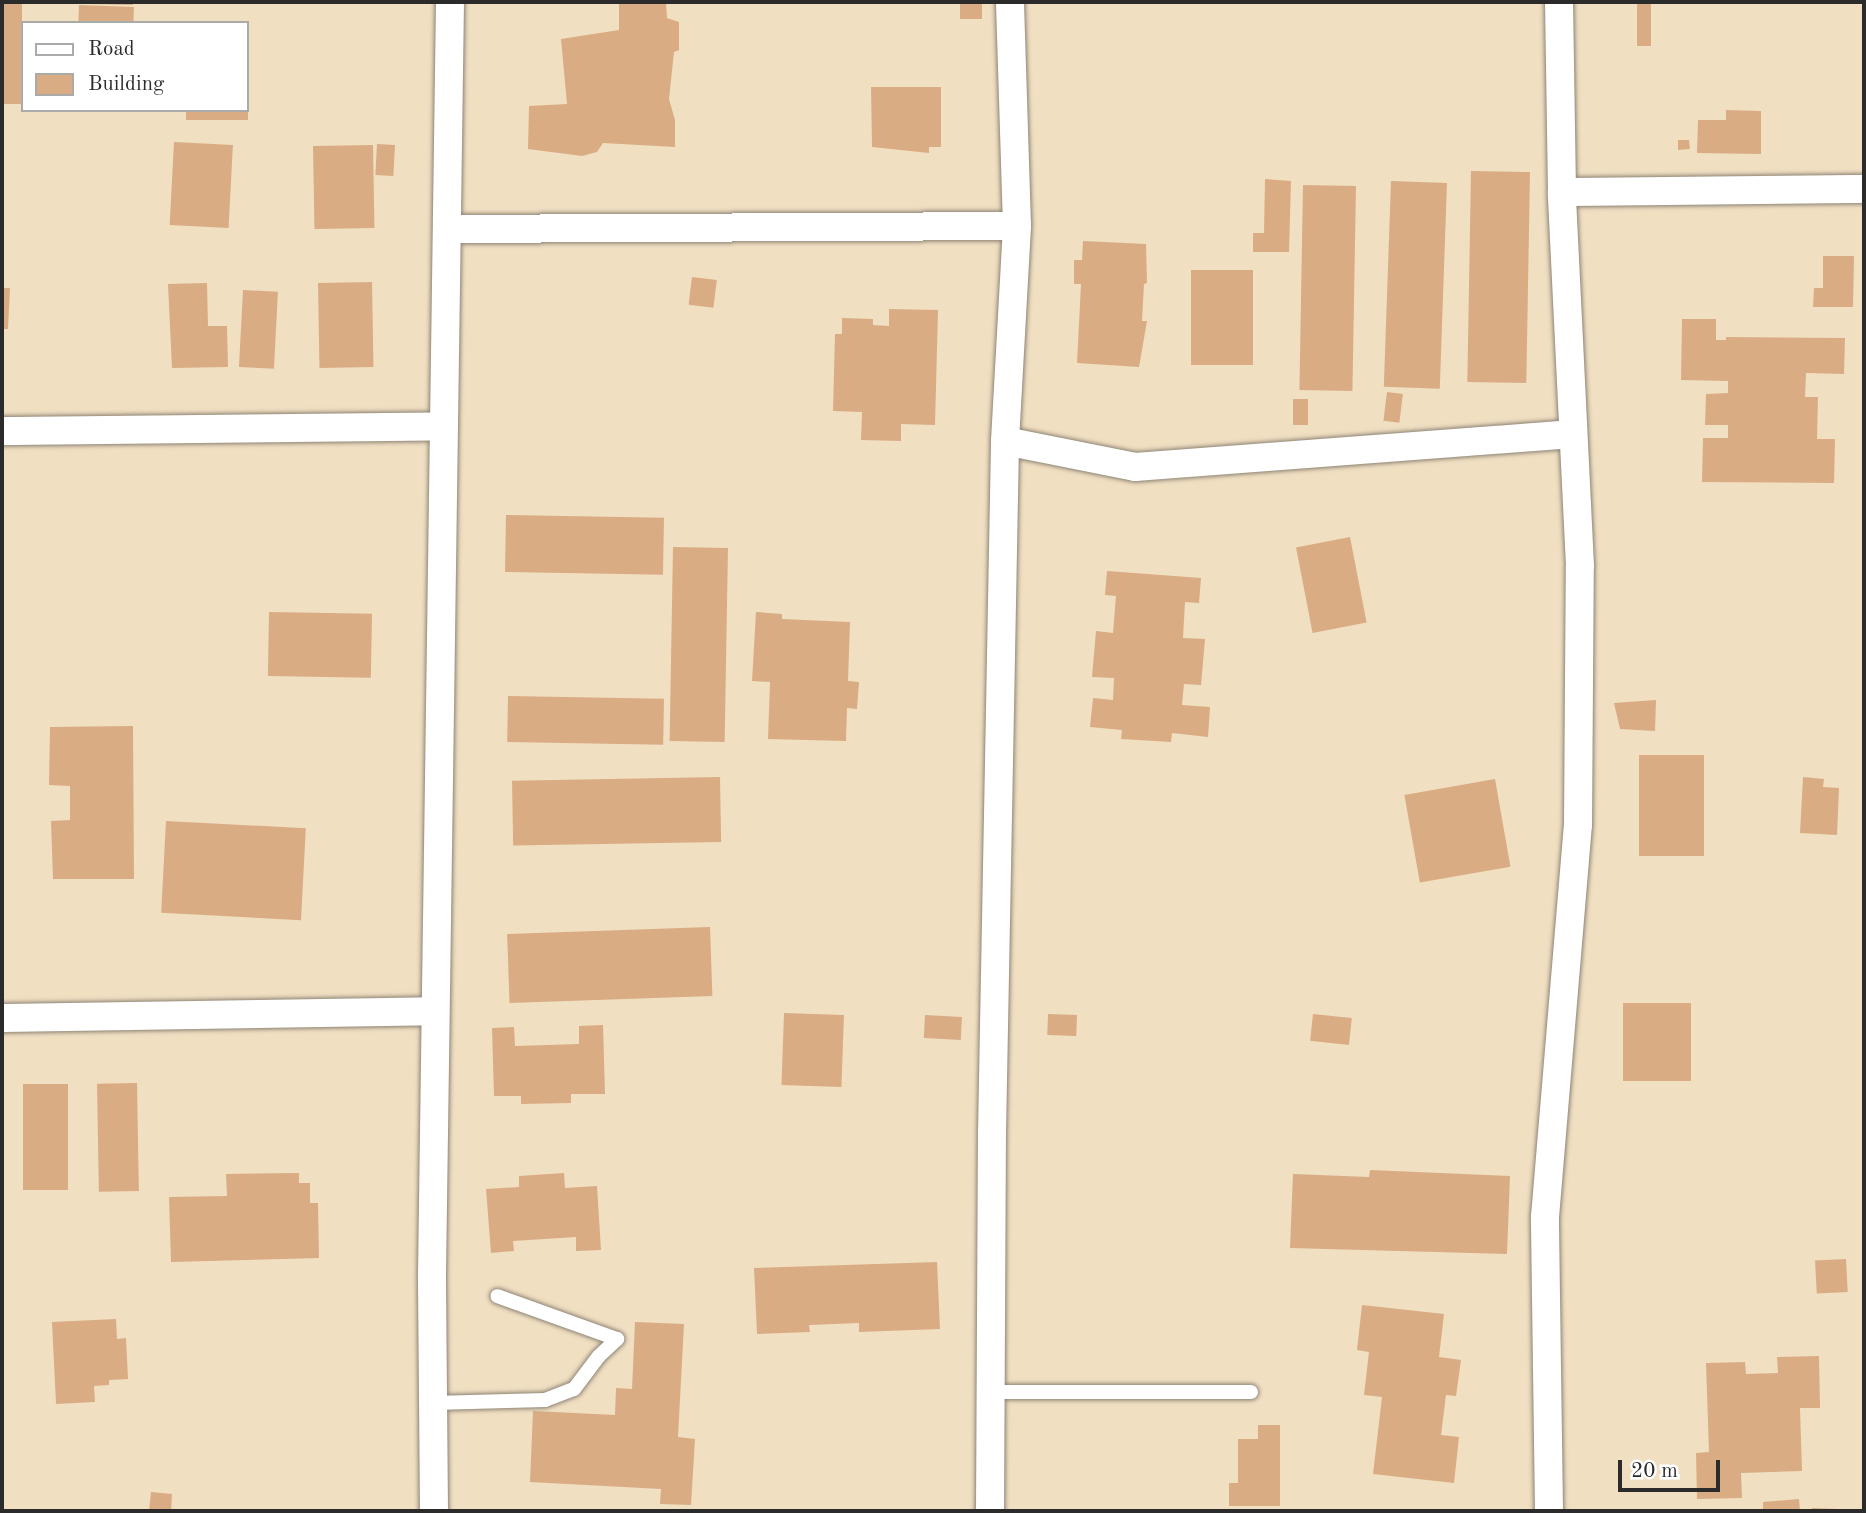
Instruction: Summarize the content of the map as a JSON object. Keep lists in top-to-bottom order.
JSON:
{
  "legend": ["Road", "Building"],
  "scale_bar": "20 m"
}
